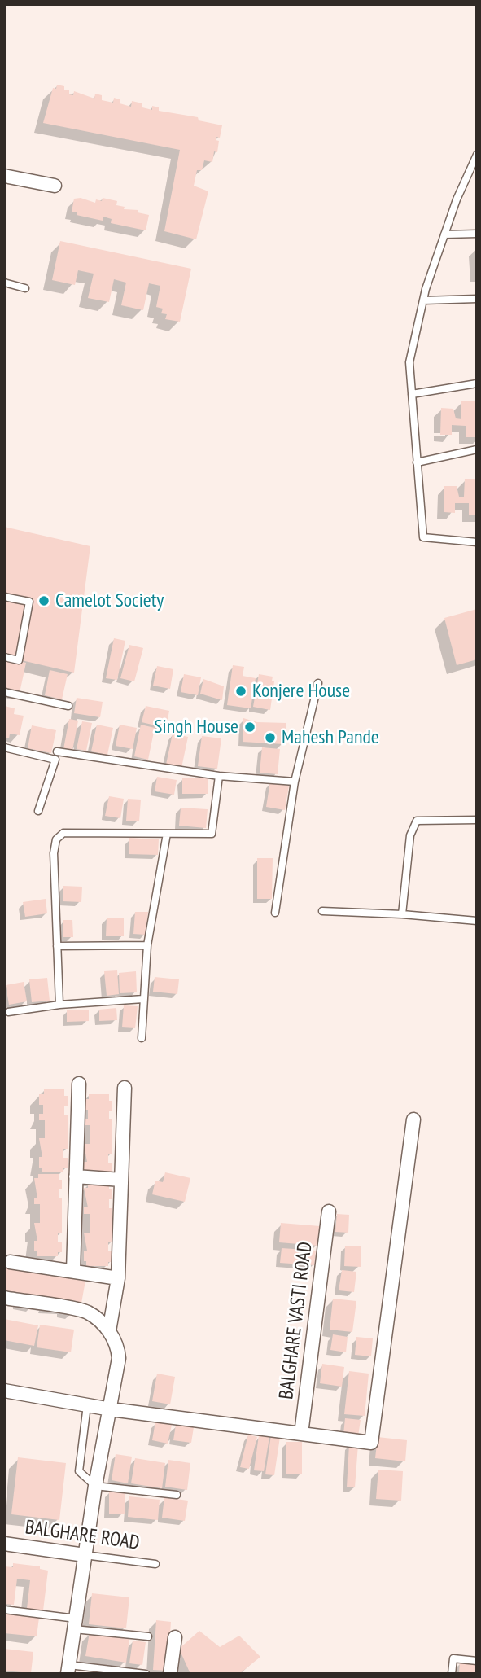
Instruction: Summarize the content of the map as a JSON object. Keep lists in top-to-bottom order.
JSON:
{
  "streets": {
    "street": ["BALGHARE VASTI ROAD", "BALGHARE ROAD"]
  },
  "places": [
    "Camelot Society",
    "Konjere House",
    "Singh House",
    "Mahesh Pande"
  ]
}
